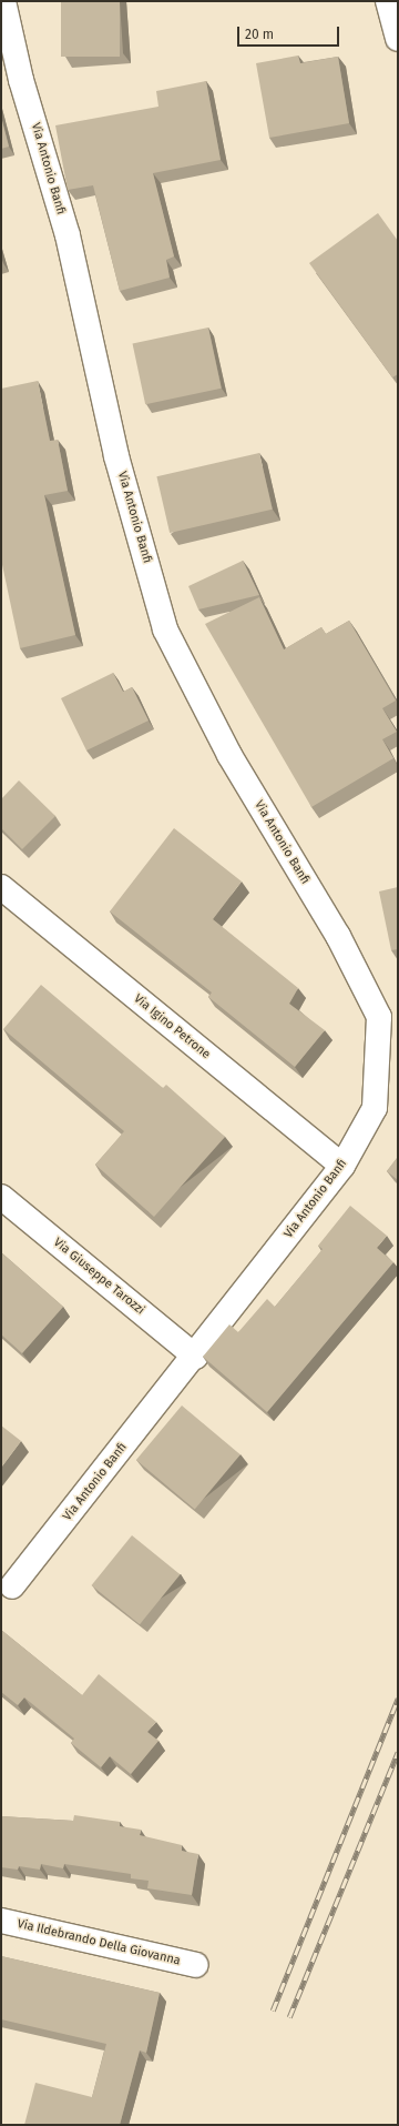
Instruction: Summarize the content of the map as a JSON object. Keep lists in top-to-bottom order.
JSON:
{
  "streets": {
    "street": [
      "Via Antonio Banfi",
      "Via Igino Petrone",
      "Via Giuseppe Tarozzi",
      "Via Ildebrando Della Giovanna"
    ]
  },
  "crossings": [
    ["Via Antonio Banfi", "Via Igino Petrone"],
    ["Via Antonio Banfi", "Via Giuseppe Tarozzi"]
  ],
  "scale_bar": "20 m"
}
